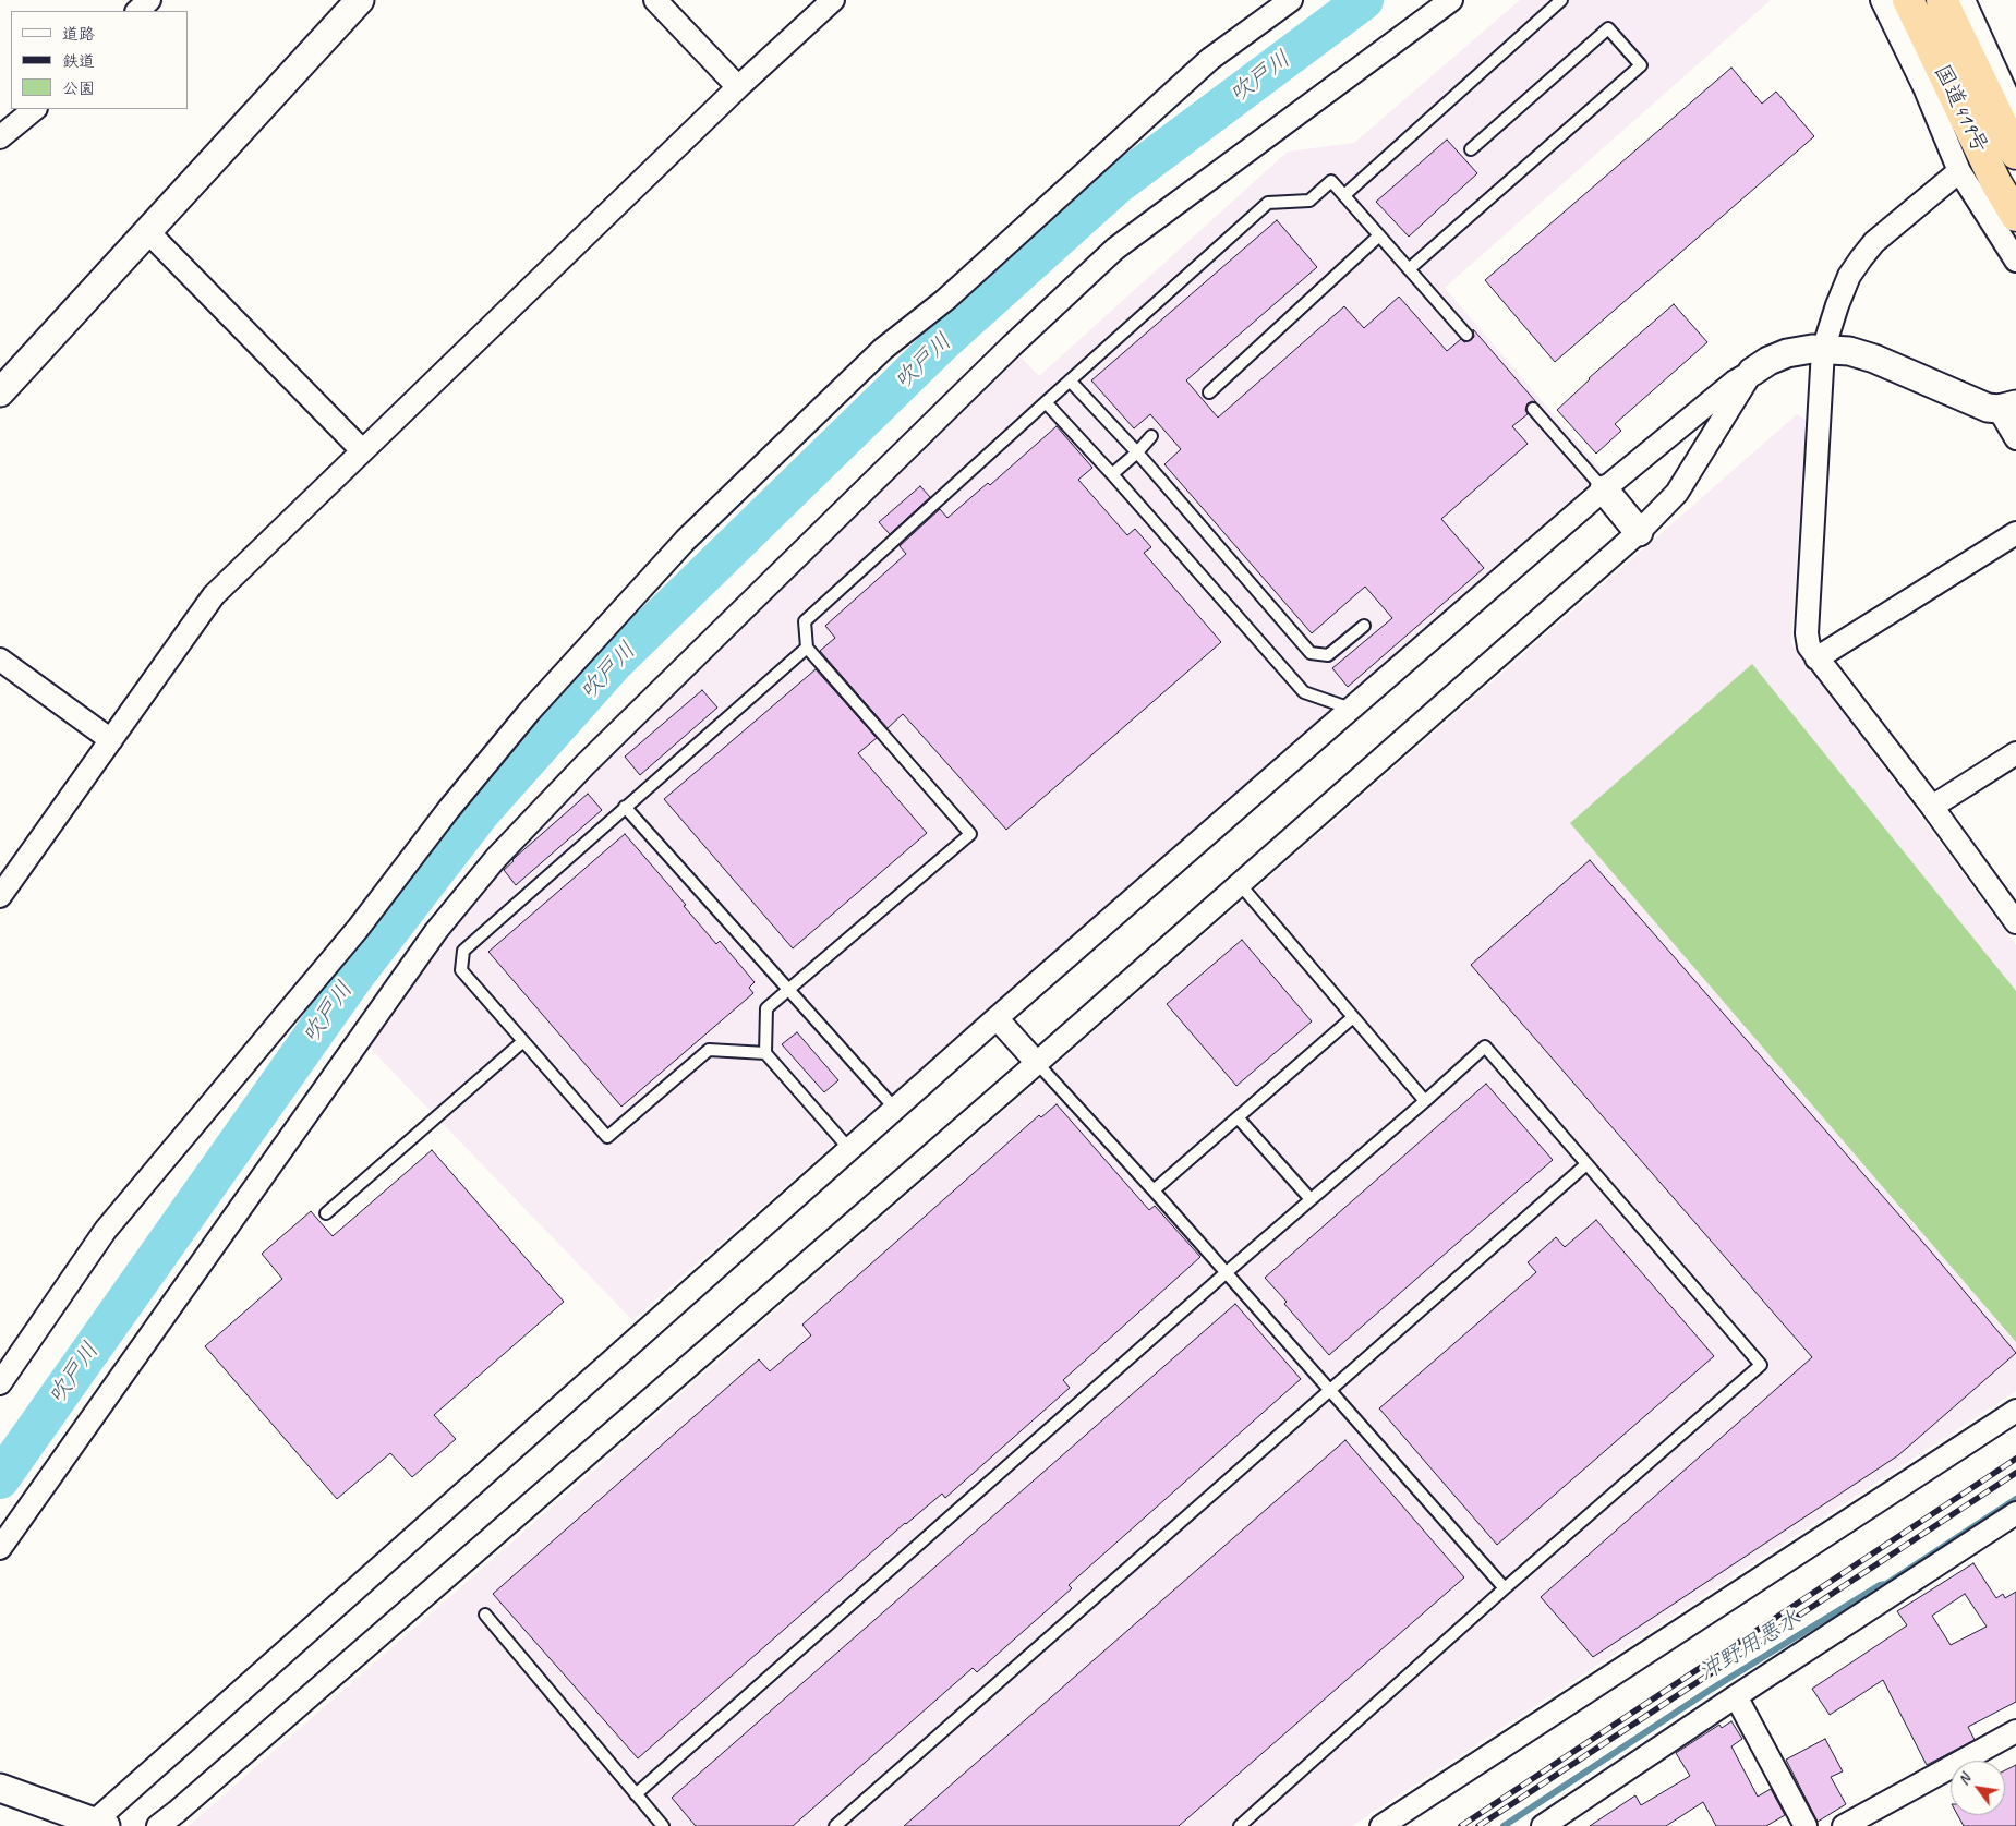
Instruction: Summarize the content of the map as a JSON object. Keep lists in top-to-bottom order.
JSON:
{
  "streets": {
    "highway": ["国道419号"]
  },
  "water": ["吹戸川", "沖野用悪水"],
  "legend": ["道路", "鉄道", "公園"],
  "north": "top left"
}
